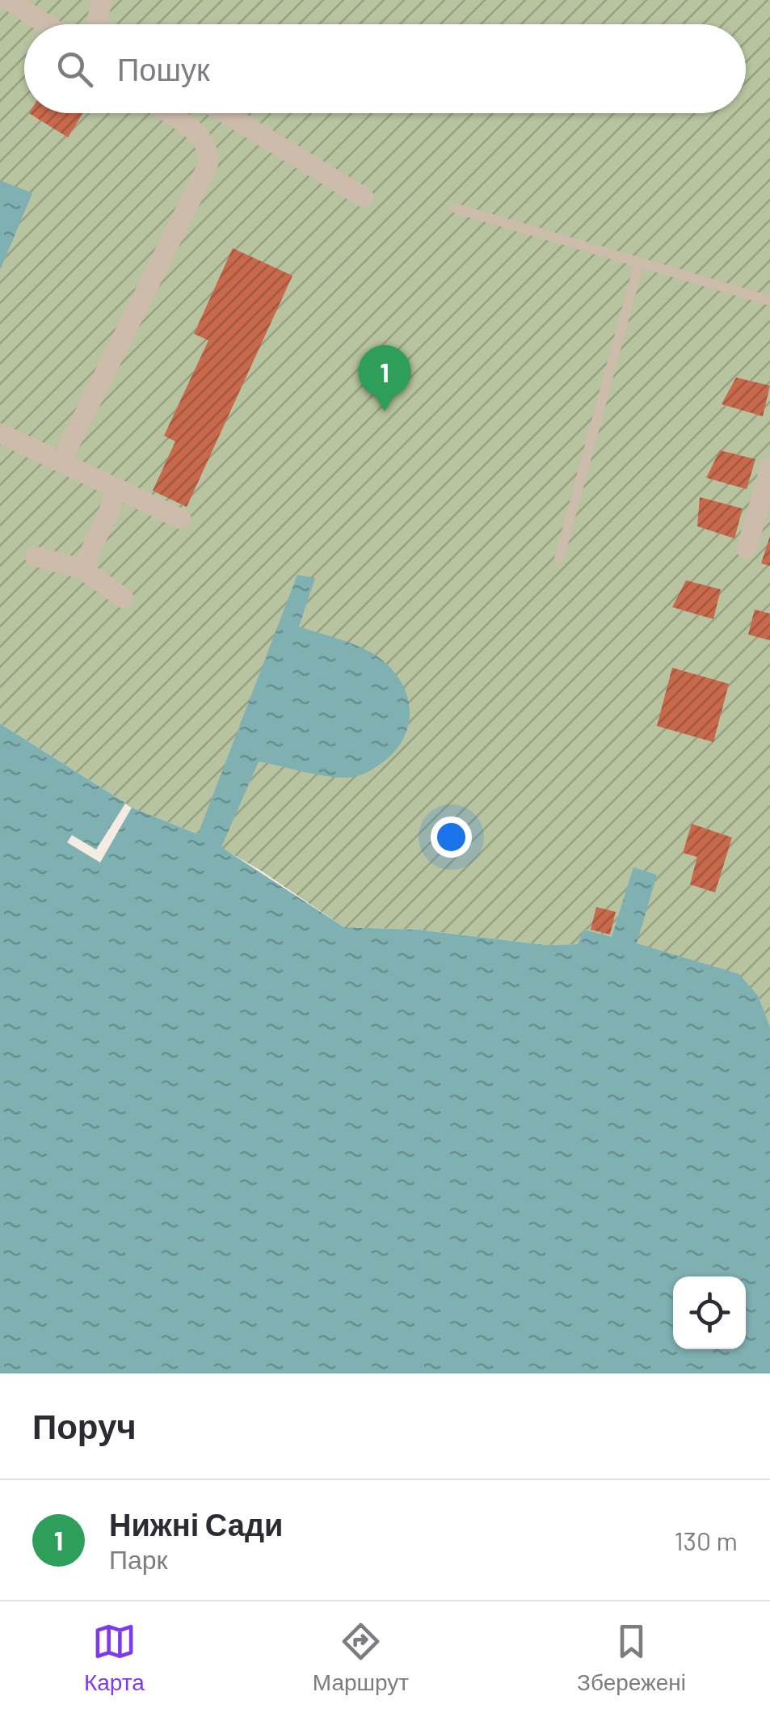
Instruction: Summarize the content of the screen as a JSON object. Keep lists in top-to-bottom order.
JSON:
{
  "page": {
    "search": "Пошук",
    "pins": "1",
    "heading": "Поруч",
    "list": [
      {
        "mark": "1",
        "name": "Нижні Сади",
        "note": "Парк",
        "value": "130 m"
      }
    ],
    "nav": ["Карта", "Маршрут", "Збережені"]
  }
}
